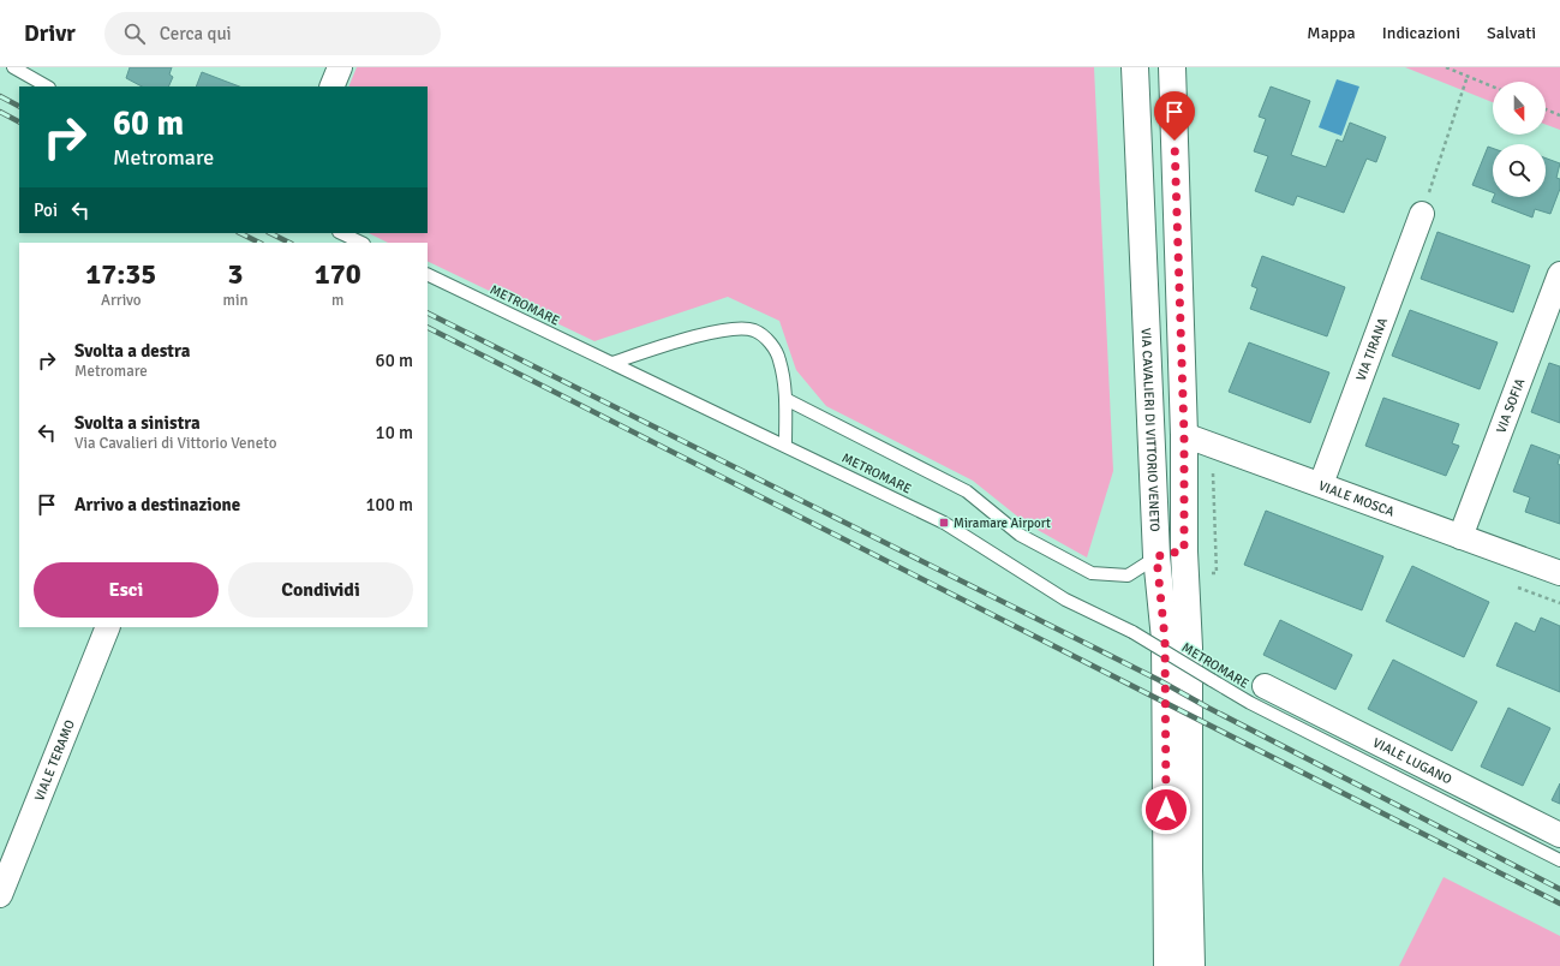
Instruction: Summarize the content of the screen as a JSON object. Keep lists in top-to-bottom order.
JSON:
{
  "streets": {
    "street": [
      "VIA TIRANA",
      "VIA SOFIA",
      "VIA CAVALIERI DI VITTORIO VENETO",
      "VIALE MOSCA",
      "VIALE TERAMO",
      "VIALE LUGANO"
    ],
    "lane": ["METROMARE"]
  },
  "crossings": [
    ["METROMARE", "VIA CAVALIERI DI VITTORIO VENETO"],
    ["VIA TIRANA", "VIALE MOSCA"],
    ["VIA SOFIA", "VIALE MOSCA"],
    ["VIA CAVALIERI DI VITTORIO VENETO", "VIALE MOSCA"]
  ],
  "places": {
    "transit": ["Miramare Airport"]
  },
  "north": "bottom",
  "page": {
    "header": "Drivr",
    "search": "Cerca qui",
    "nav": ["Mappa", "Indicazioni", "Salvati"],
    "turn": ["60 m", "Metromare"],
    "then": "Poi",
    "eta": [
      "17:35",
      "Arrivo",
      "3",
      "min",
      "170",
      "m"
    ],
    "list": [
      {
        "name": "Svolta a destra",
        "note": "Metromare",
        "value": "60 m"
      },
      {
        "name": "Svolta a sinistra",
        "note": "Via Cavalieri di Vittorio Veneto",
        "value": "10 m"
      },
      {
        "name": "Arrivo a destinazione",
        "value": "100 m"
      }
    ],
    "buttons": ["Esci", "Condividi"]
  }
}
